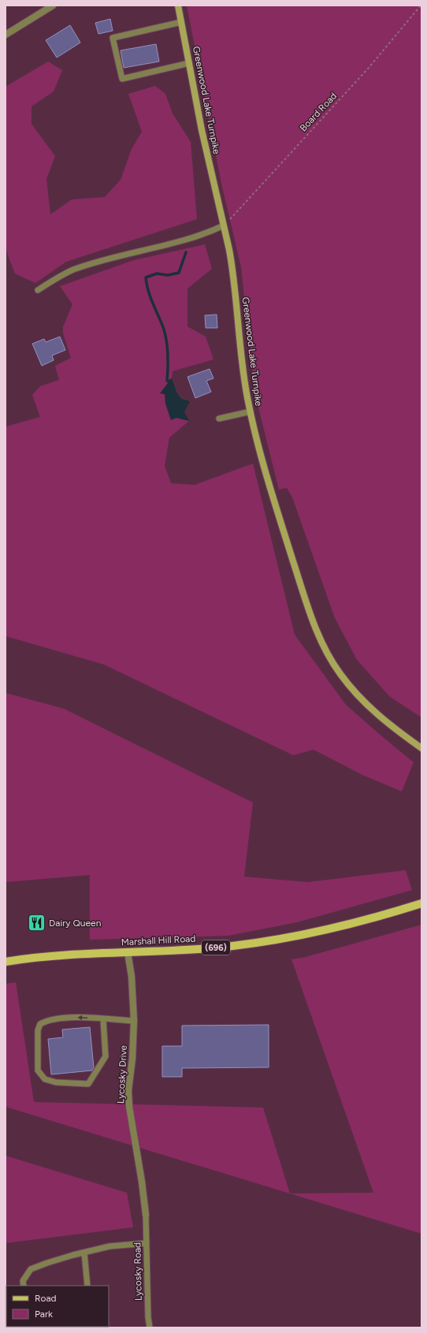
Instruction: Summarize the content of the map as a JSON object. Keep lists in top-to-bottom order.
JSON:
{
  "streets": {
    "main road": ["Greenwood Lake Turnpike", "Marshall Hill Road", "(696)"],
    "street": ["Lycosky Drive"],
    "lane": ["Lycosky Road"],
    "path": ["Board Road"]
  },
  "crossings": [
    ["Greenwood Lake Turnpike", "Board Road"],
    ["Marshall Hill Road", "Lycosky Drive"],
    ["Lycosky Drive", "Lycosky Road"]
  ],
  "places": {
    "restaurant": ["Dairy Queen"]
  },
  "legend": ["Road", "Park"]
}
